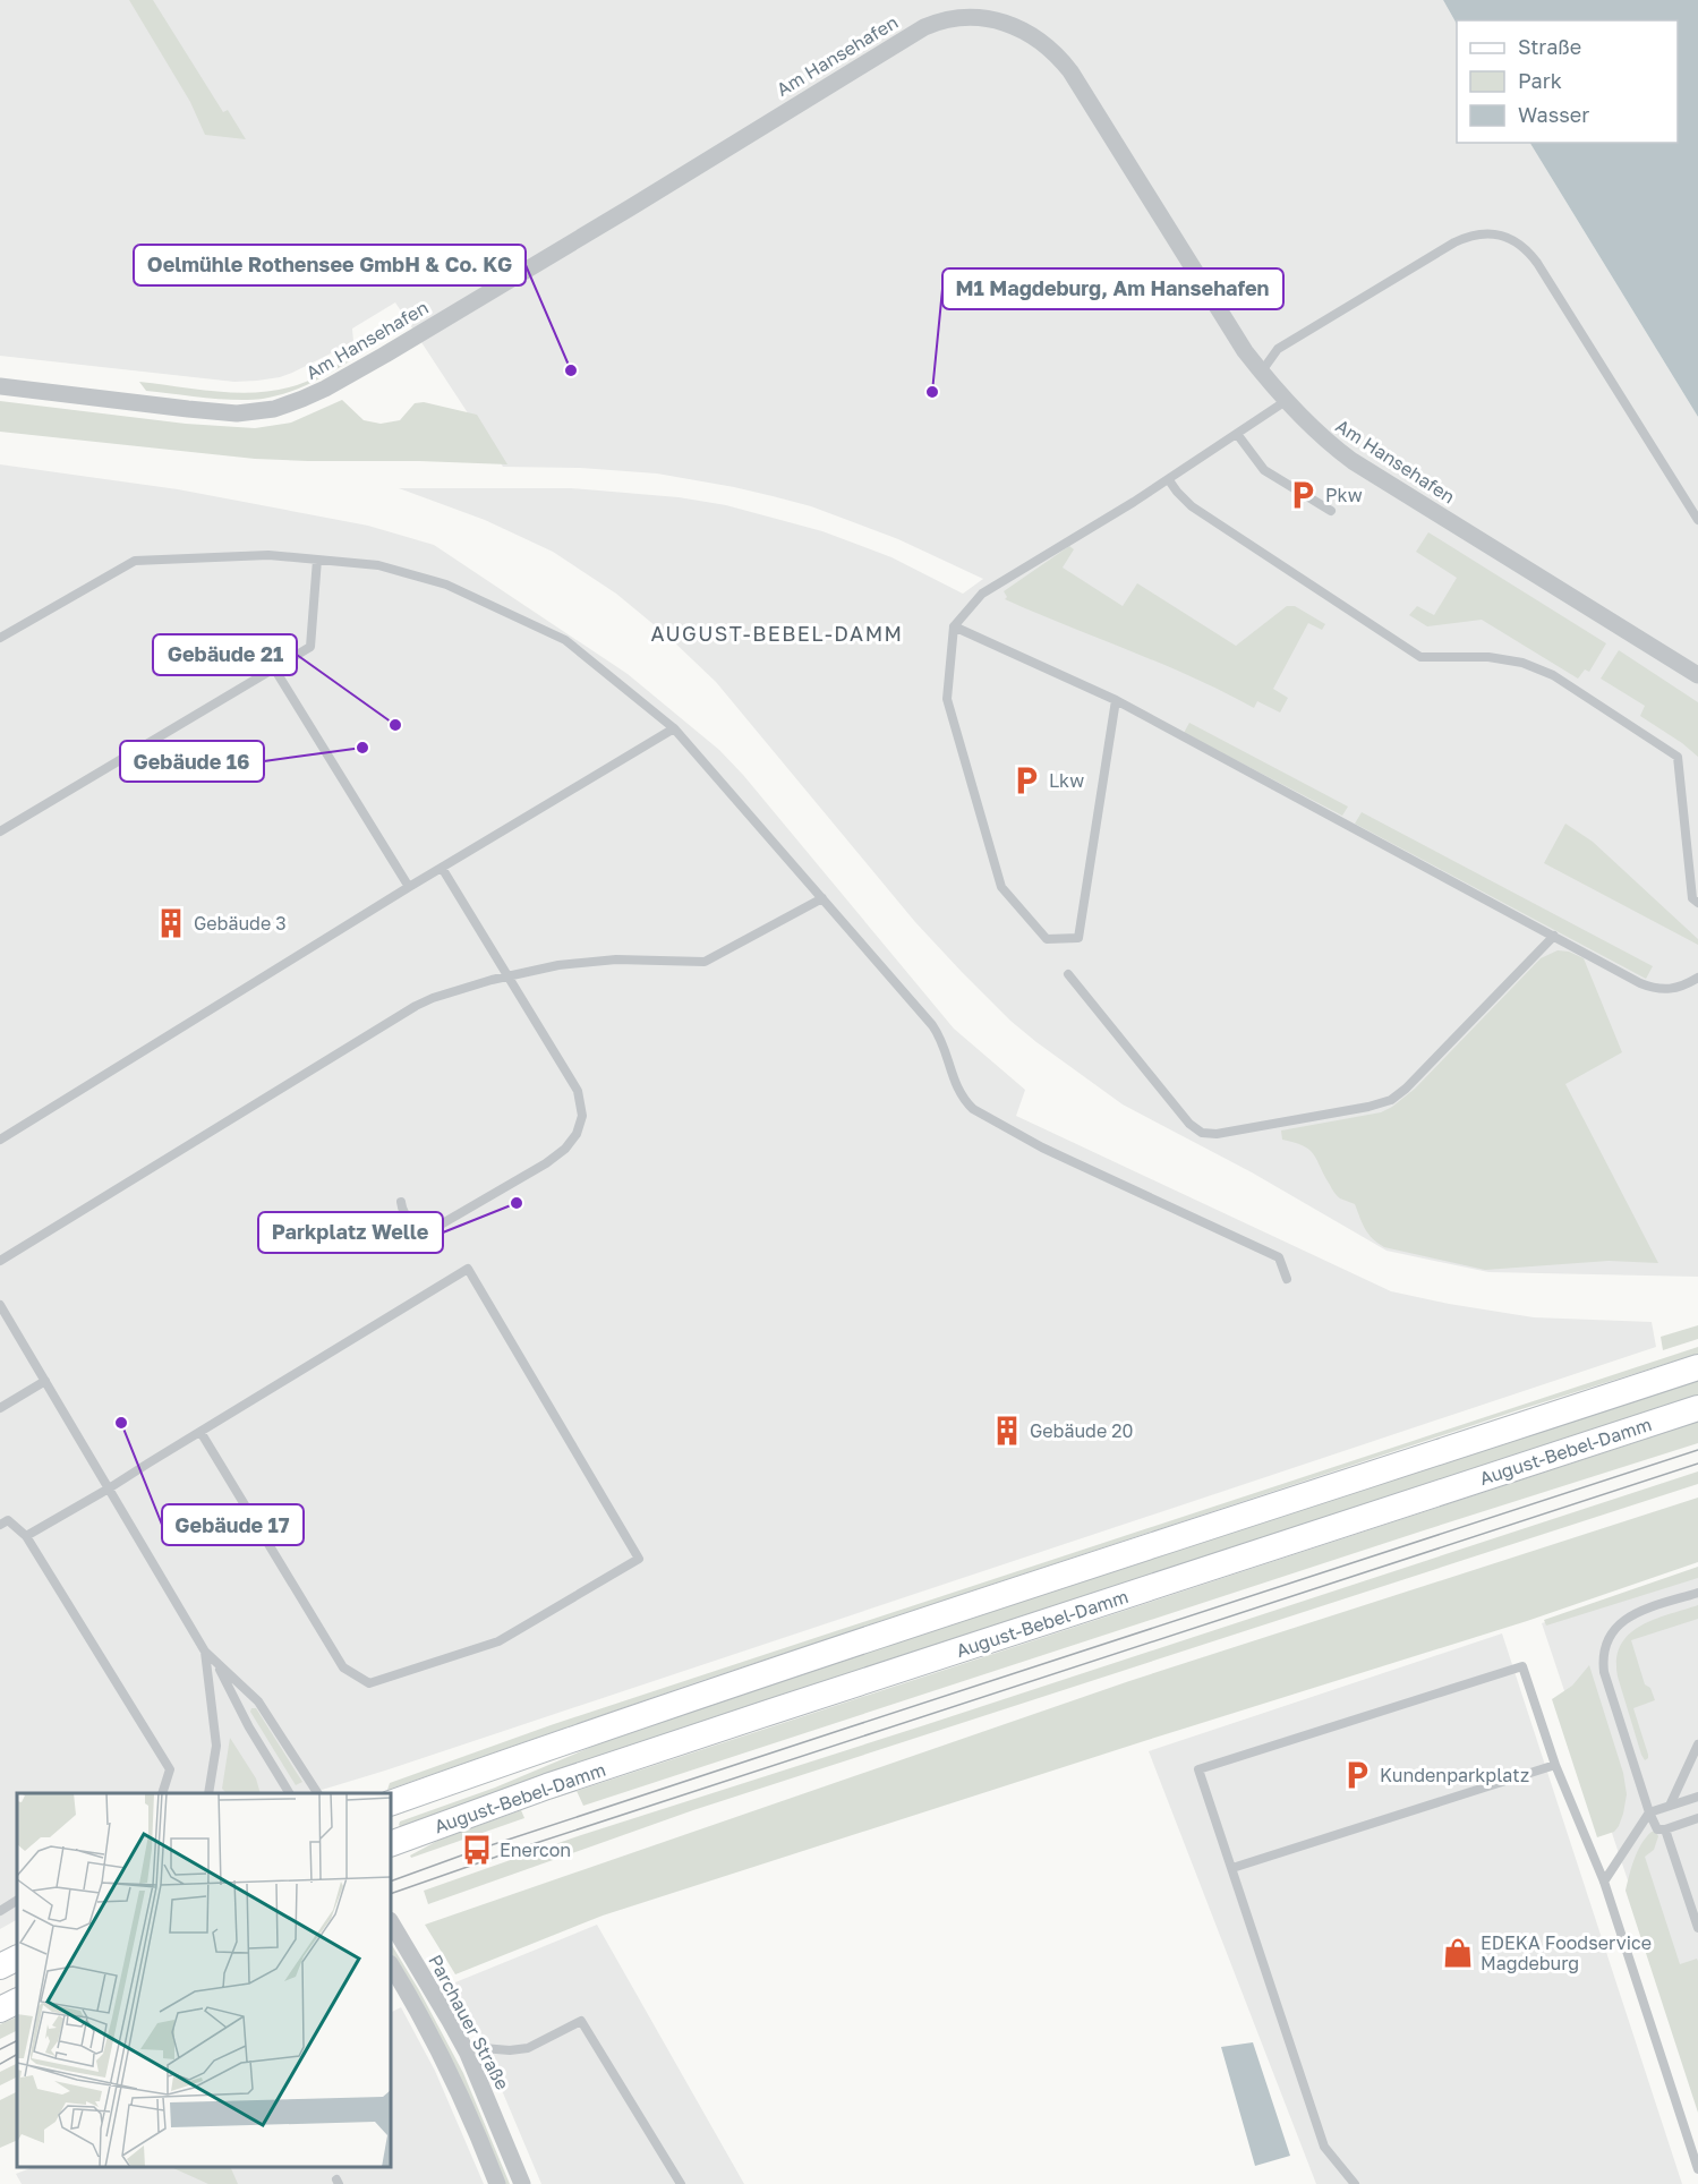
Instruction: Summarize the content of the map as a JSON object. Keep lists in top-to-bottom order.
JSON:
{
  "streets": {
    "main road": ["August-Bebel-Damm"],
    "street": ["Am Hansehafen", "Parchauer Straße"]
  },
  "districts": ["AUGUST-BEBEL-DAMM"],
  "places": {
    "other": [
      "Oelmühle Rothensee GmbH & Co. KG",
      "M1 Magdeburg, Am Hansehafen",
      "Gebäude 21",
      "Gebäude 16",
      "Parkplatz Welle",
      "Gebäude 17"
    ],
    "parking": ["Pkw", "Lkw", "Kundenparkplatz"],
    "building": ["Gebäude 3", "Gebäude 20"],
    "bus stop": ["Enercon"],
    "shop": ["EDEKA Foodservice Magdeburg"]
  },
  "legend": ["Straße", "Park", "Wasser"]
}
